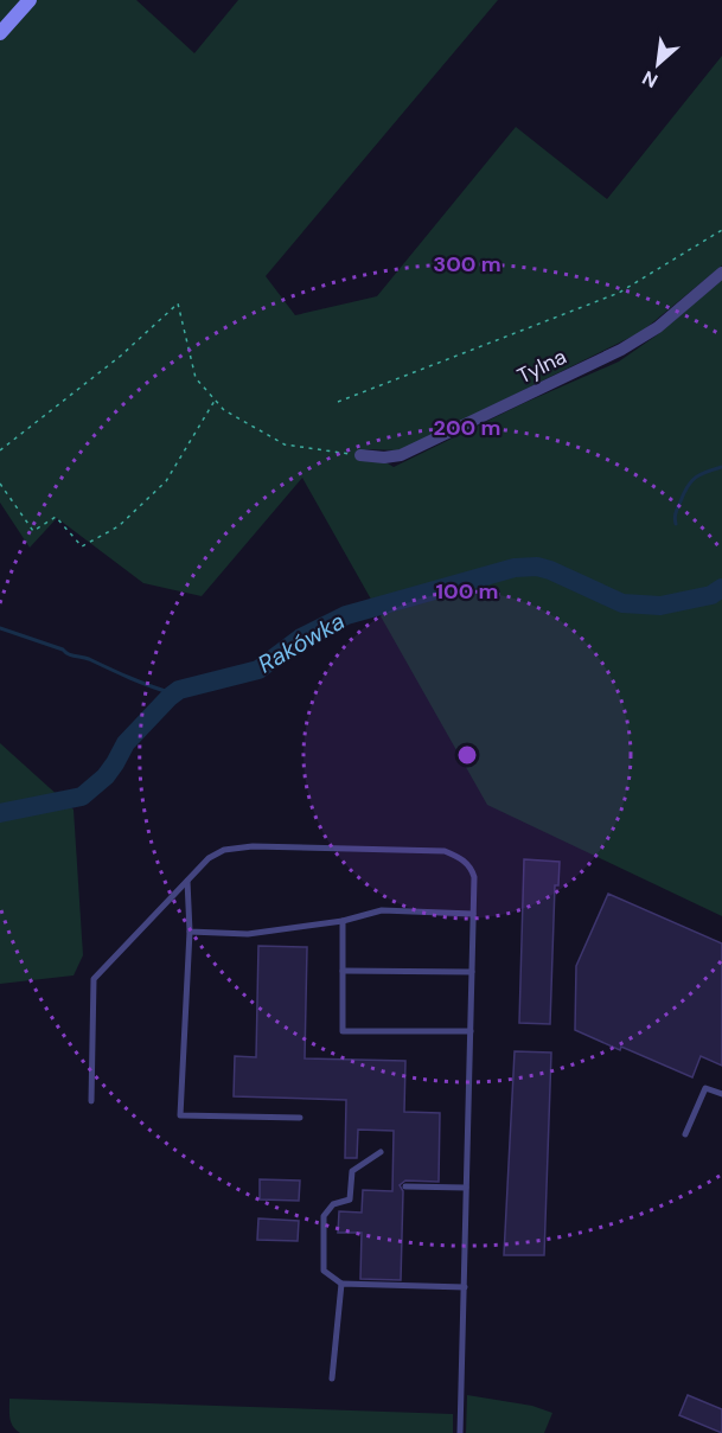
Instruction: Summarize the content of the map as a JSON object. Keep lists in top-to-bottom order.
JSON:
{
  "streets": {
    "street": ["Tylna"]
  },
  "water": ["Rakówka"],
  "north": "bottom left",
  "rings": ["300 m", "200 m", "100 m"]
}
